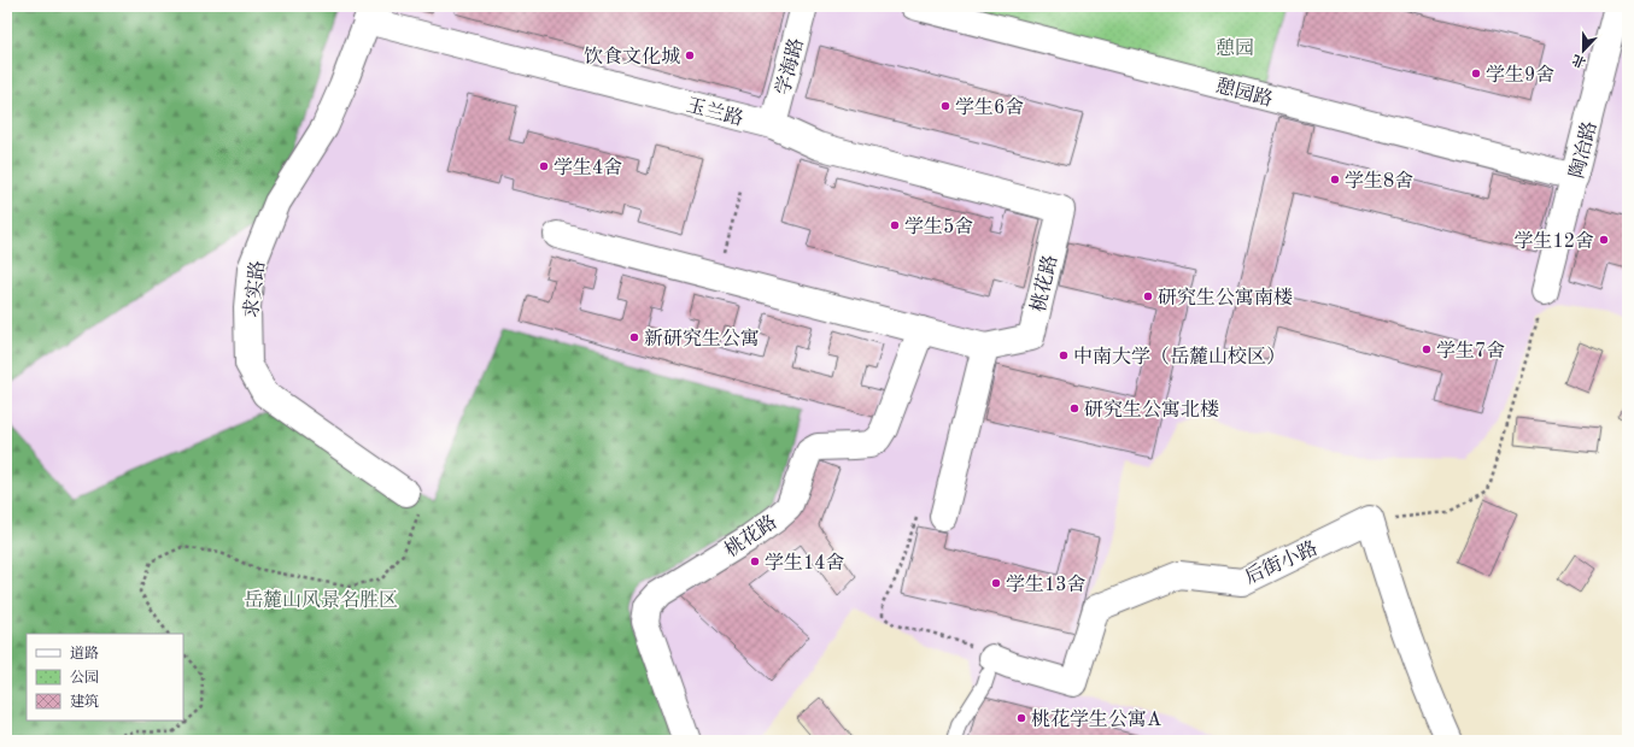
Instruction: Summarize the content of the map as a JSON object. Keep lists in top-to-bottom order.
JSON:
{
  "streets": {
    "street": [
      "学海路",
      "憩园路",
      "玉兰路",
      "陶冶路",
      "桃花路",
      "求实路",
      "后街小路"
    ]
  },
  "crossings": [
    ["学海路", "玉兰路"],
    ["憩园路", "陶冶路"],
    ["玉兰路", "桃花路"],
    ["玉兰路", "求实路"]
  ],
  "parks": ["憩园", "岳麓山风景名胜区"],
  "places": [
    "饮食文化城",
    "学生9舍",
    "学生6舍",
    "学生4舍",
    "学生8舍",
    "学生5舍",
    "学生12舍",
    "研究生公寓南楼",
    "新研究生公寓",
    "学生7舍",
    "中南大学（岳麓山校区）",
    "研究生公寓北楼",
    "学生14舍",
    "学生13舍",
    "桃花学生公寓A"
  ],
  "legend": ["道路", "公园", "建筑"],
  "north": "bottom"
}
